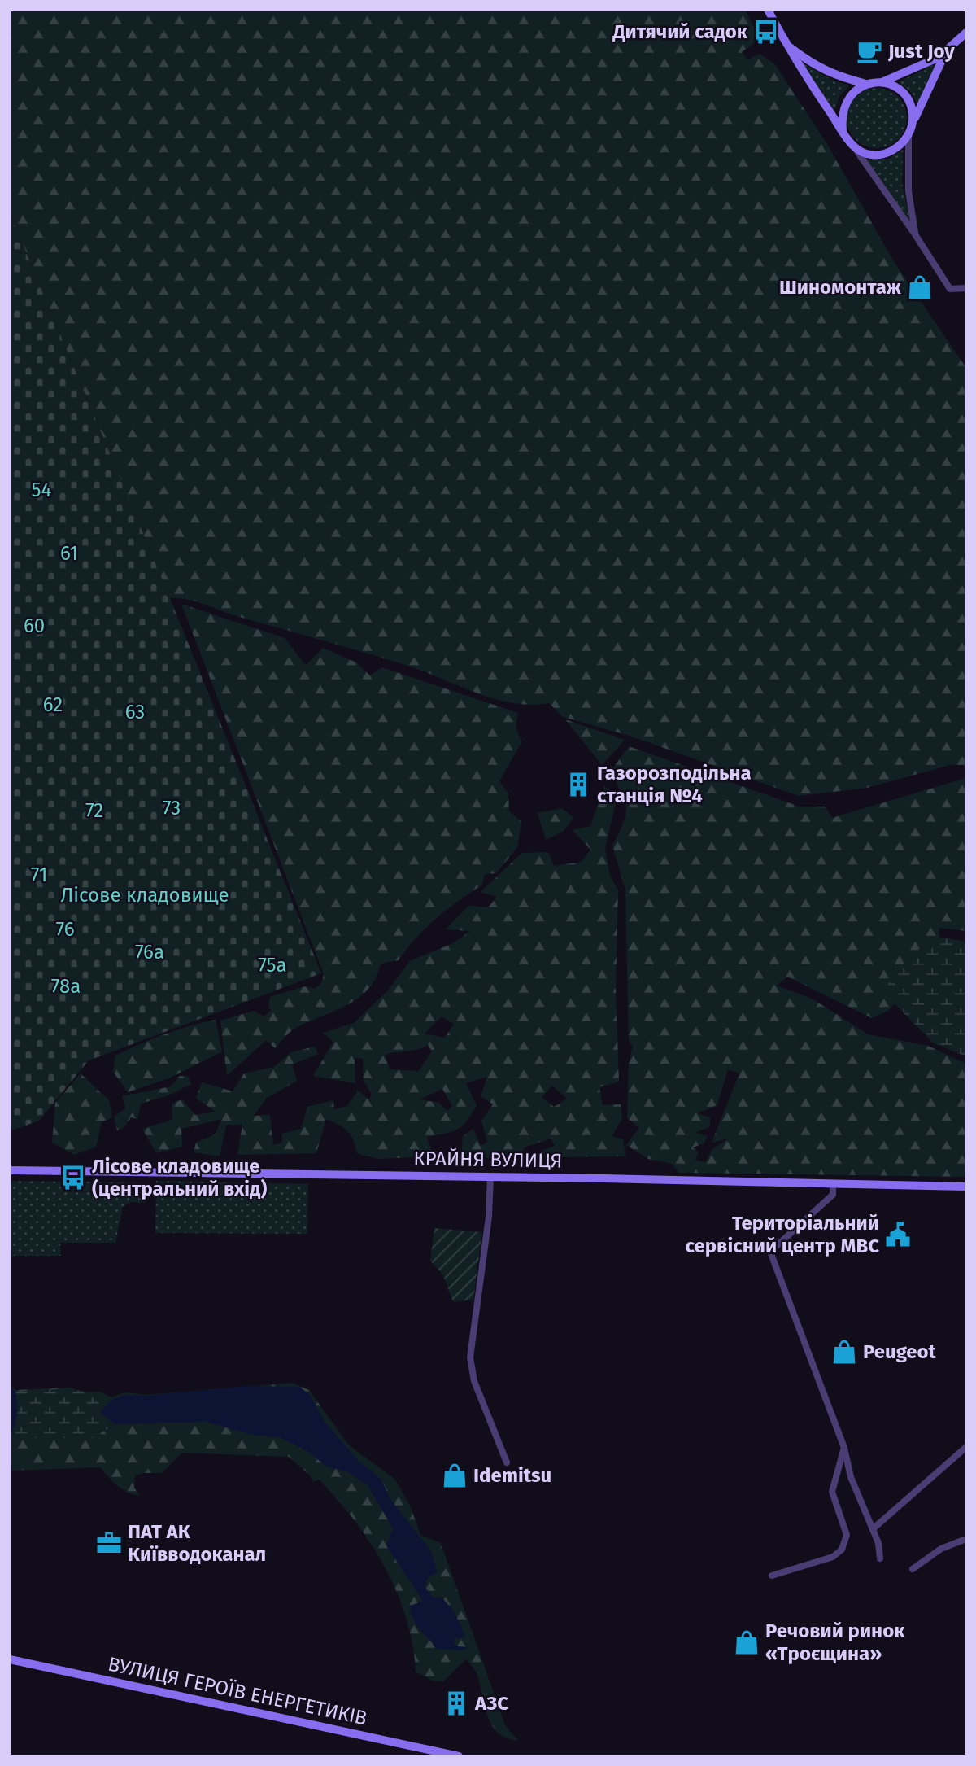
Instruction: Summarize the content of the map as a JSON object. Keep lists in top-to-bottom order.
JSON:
{
  "streets": {
    "street": ["КРАЙНЯ ВУЛИЦЯ", "ВУЛИЦЯ ГЕРОЇВ ЕНЕРГЕТИКІВ"]
  },
  "parks": [
    "54",
    "61",
    "60",
    "62",
    "63",
    "73",
    "72",
    "71",
    "Лісове кладовище",
    "76",
    "76а",
    "75а",
    "78а"
  ],
  "places": {
    "bus stop": ["Дитячий садок", "Лісове кладовище (центральний вхід)"],
    "cafe": ["Just Joy"],
    "shop": [
      "Шиномонтаж",
      "Peugeot",
      "Idemitsu",
      "Речовий ринок «Троєщина»"
    ],
    "building": ["Газорозподільна станція №4", "АЗС"],
    "public building": ["Територіальний сервісний центр МВС"],
    "office": ["ПАТ АК Київводоканал"]
  }
}
